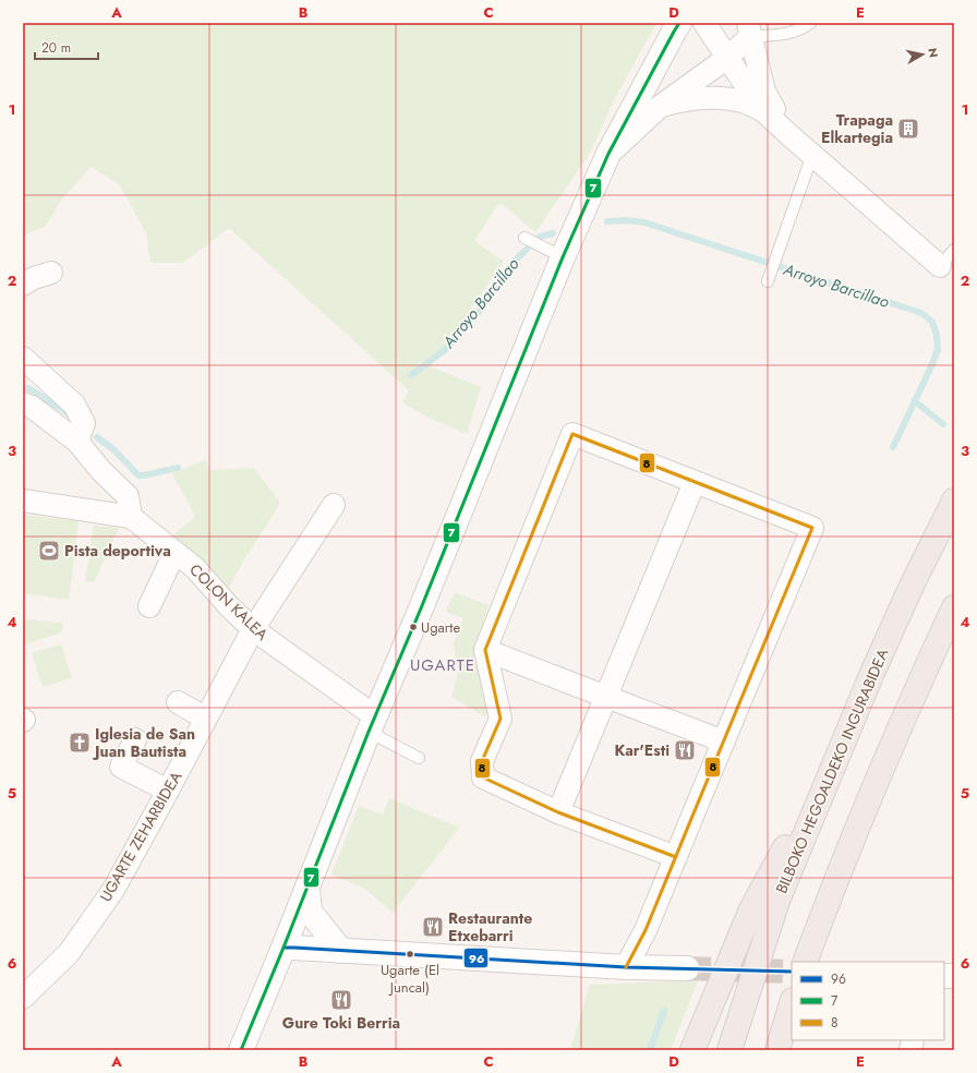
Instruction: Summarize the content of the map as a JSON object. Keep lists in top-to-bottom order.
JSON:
{
  "streets": {
    "highway": ["BILBOKO HEGOALDEKO INGURABIDEA"],
    "street": ["COLON KALEA", "UGARTE ZEHARBIDEA"]
  },
  "crossings": [
    ["COLON KALEA", "UGARTE ZEHARBIDEA"]
  ],
  "districts": ["UGARTE"],
  "water": ["Arroyo Barcillao"],
  "places": {
    "building": ["Trapaga Elkartegia"],
    "sports": ["Pista deportiva"],
    "other": ["Ugarte", "Ugarte (El Juncal)"],
    "church": ["Iglesia de San Juan Bautista"],
    "restaurant": ["Kar'Esti", "Restaurante Etxebarri", "Gure Toki Berria"]
  },
  "lines": ["transit line 7", "transit line 8", "transit line 96"],
  "legend": ["96", "7", "8"],
  "scale_bar": "20 m",
  "north": "right",
  "grid": {
    "columns": [
      "A",
      "B",
      "C",
      "D",
      "E"
    ],
    "rows": [
      "1",
      "2",
      "3",
      "4",
      "5",
      "6"
    ]
  }
}
